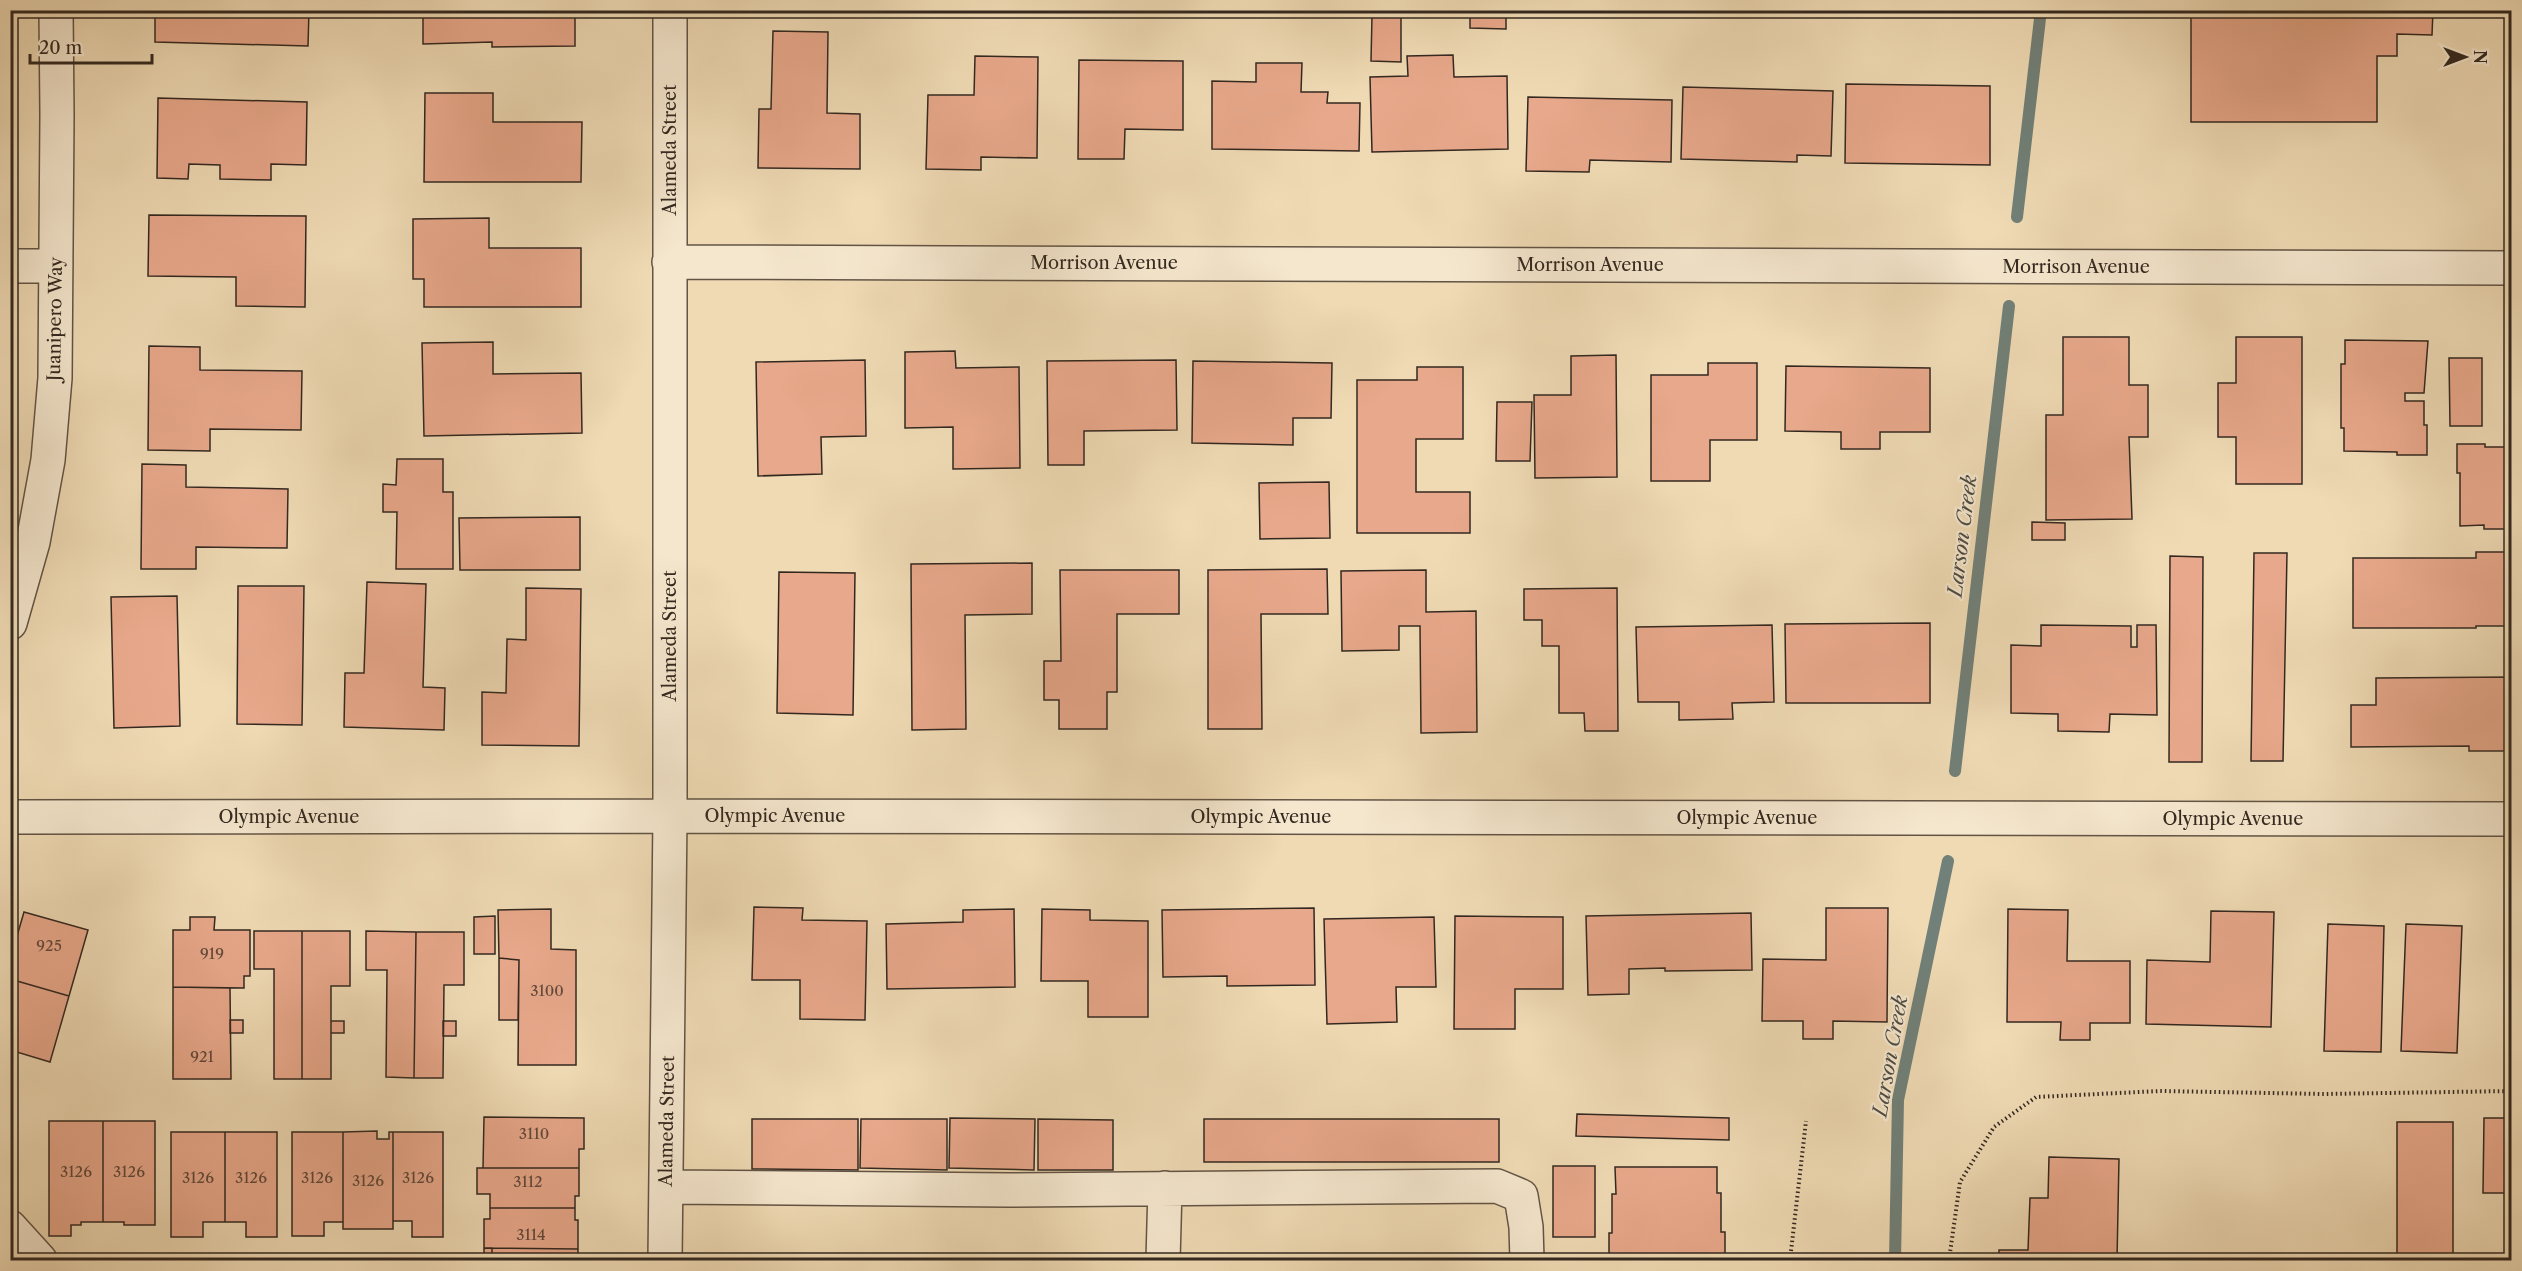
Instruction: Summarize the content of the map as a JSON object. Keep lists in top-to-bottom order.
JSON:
{
  "streets": {
    "street": [
      "Alameda Street",
      "Morrison Avenue",
      "Juanipero Way",
      "Olympic Avenue"
    ]
  },
  "crossings": [
    ["Alameda Street", "Morrison Avenue"],
    ["Alameda Street", "Olympic Avenue"]
  ],
  "water": ["Larson Creek"],
  "house_numbers": [
    "925",
    "919",
    "3100",
    "921",
    "3110",
    "3126",
    "3126",
    "3126",
    "3126",
    "3126",
    "3126",
    "3126",
    "3112",
    "3114"
  ],
  "scale_bar": "20 m",
  "north": "right"
}
